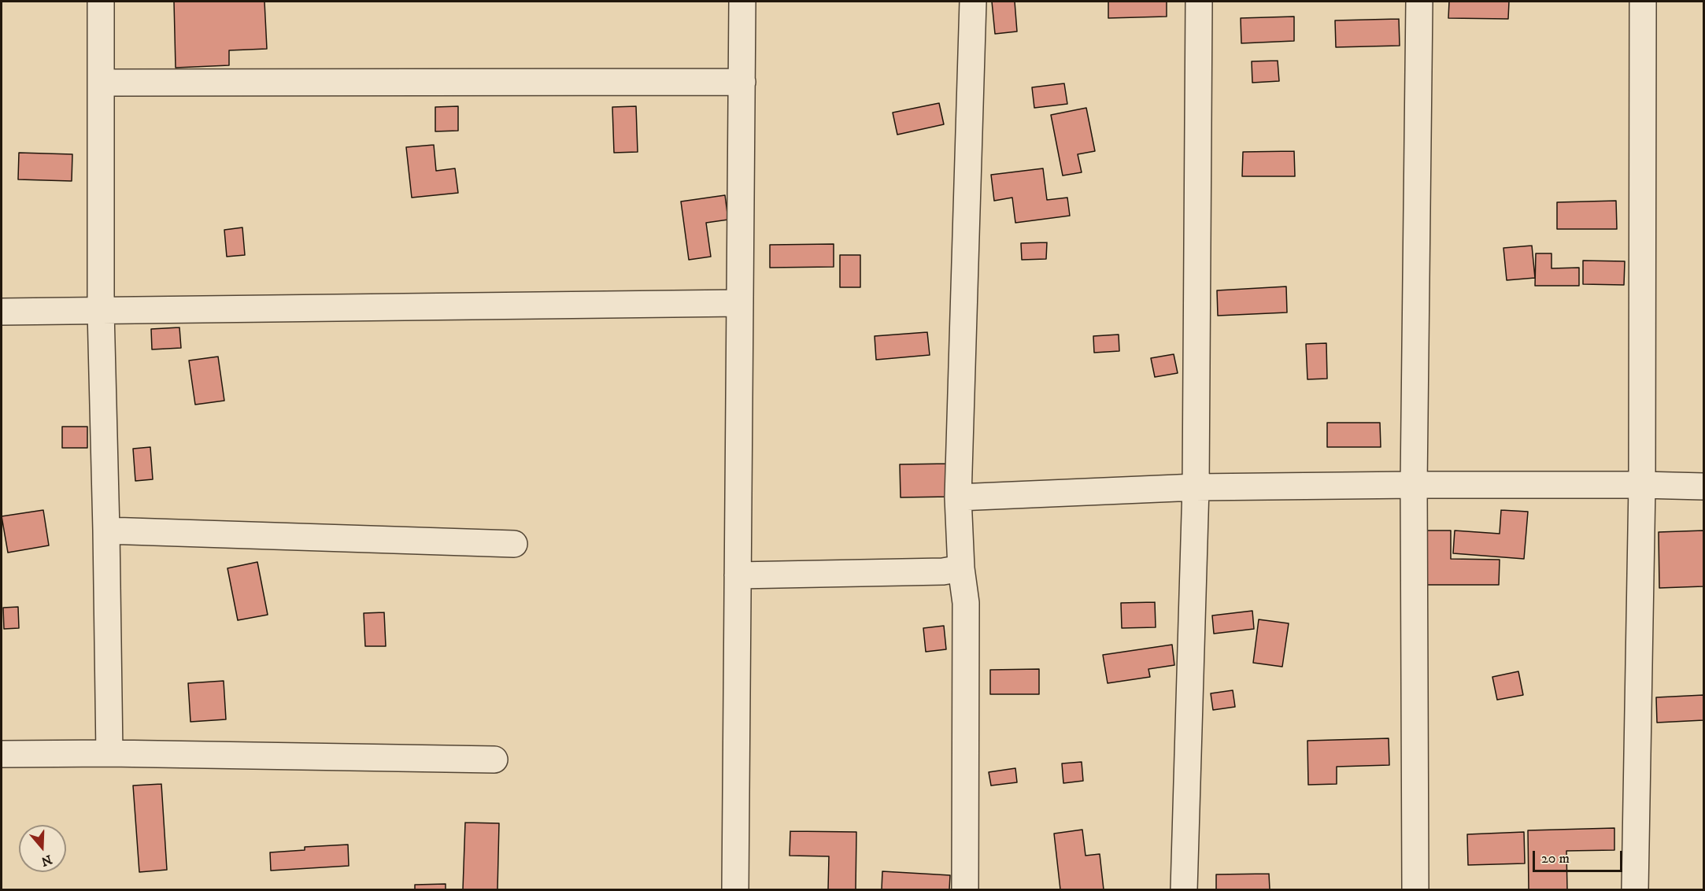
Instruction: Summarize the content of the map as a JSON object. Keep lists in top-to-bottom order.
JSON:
{
  "scale_bar": "20 m",
  "north": "bottom"
}
